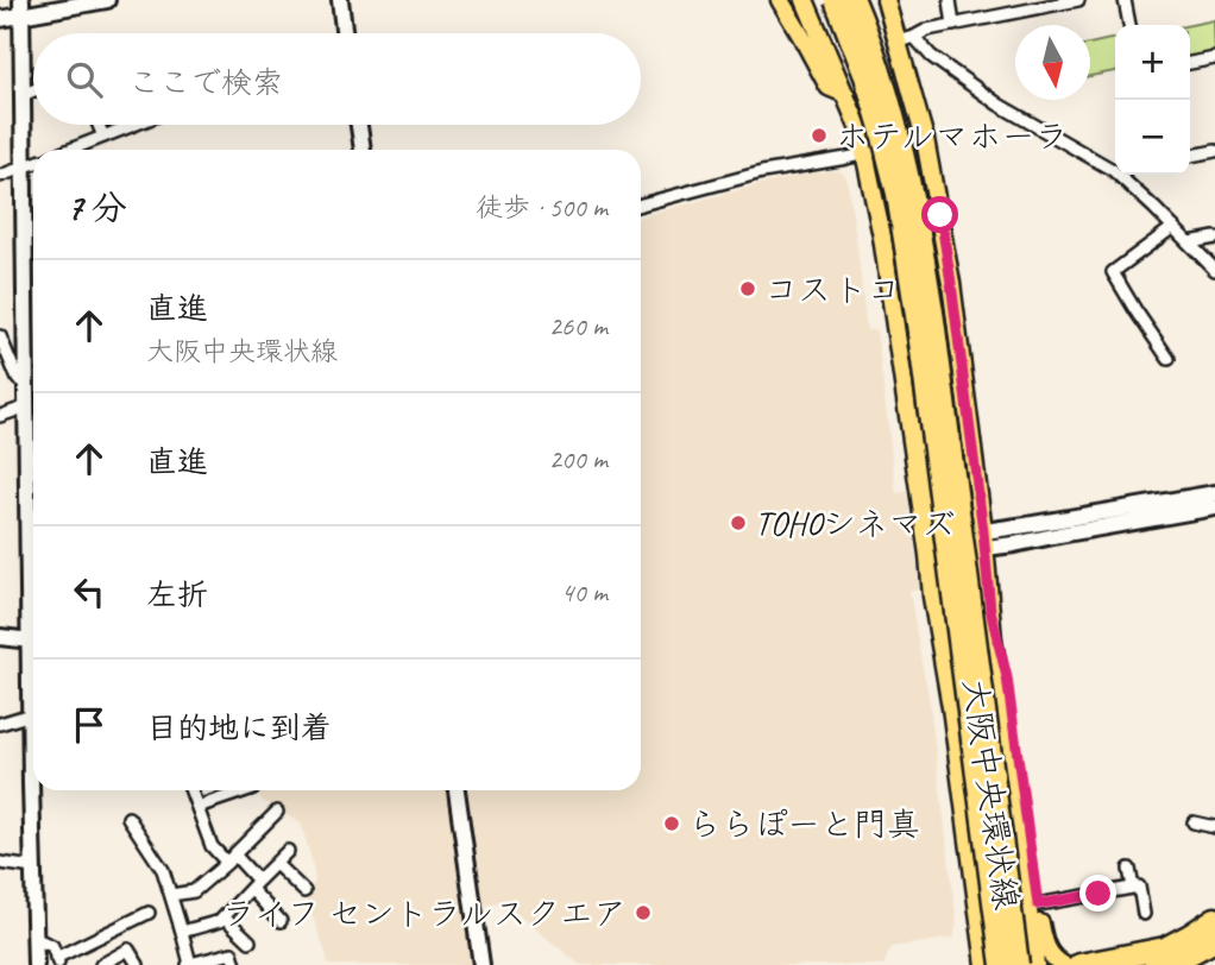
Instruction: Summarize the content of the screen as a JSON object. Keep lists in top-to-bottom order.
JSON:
{
  "streets": {
    "main road": ["大阪中央環状線"]
  },
  "places": [
    "ホテルマホーラ",
    "コストコ",
    "TOHOシネマズ",
    "ららぽーと門真",
    "ライフ セントラルスクエア"
  ],
  "north": "bottom",
  "page": {
    "map_buttons": ["+", "−"],
    "search": "ここで検索",
    "heading": ["7 分", "徒歩 · 500 m"],
    "list": [
      ["直進", "大阪中央環状線", "260 m"],
      ["直進", "200 m"],
      ["左折", "40 m"],
      "目的地に到着"
    ]
  }
}
